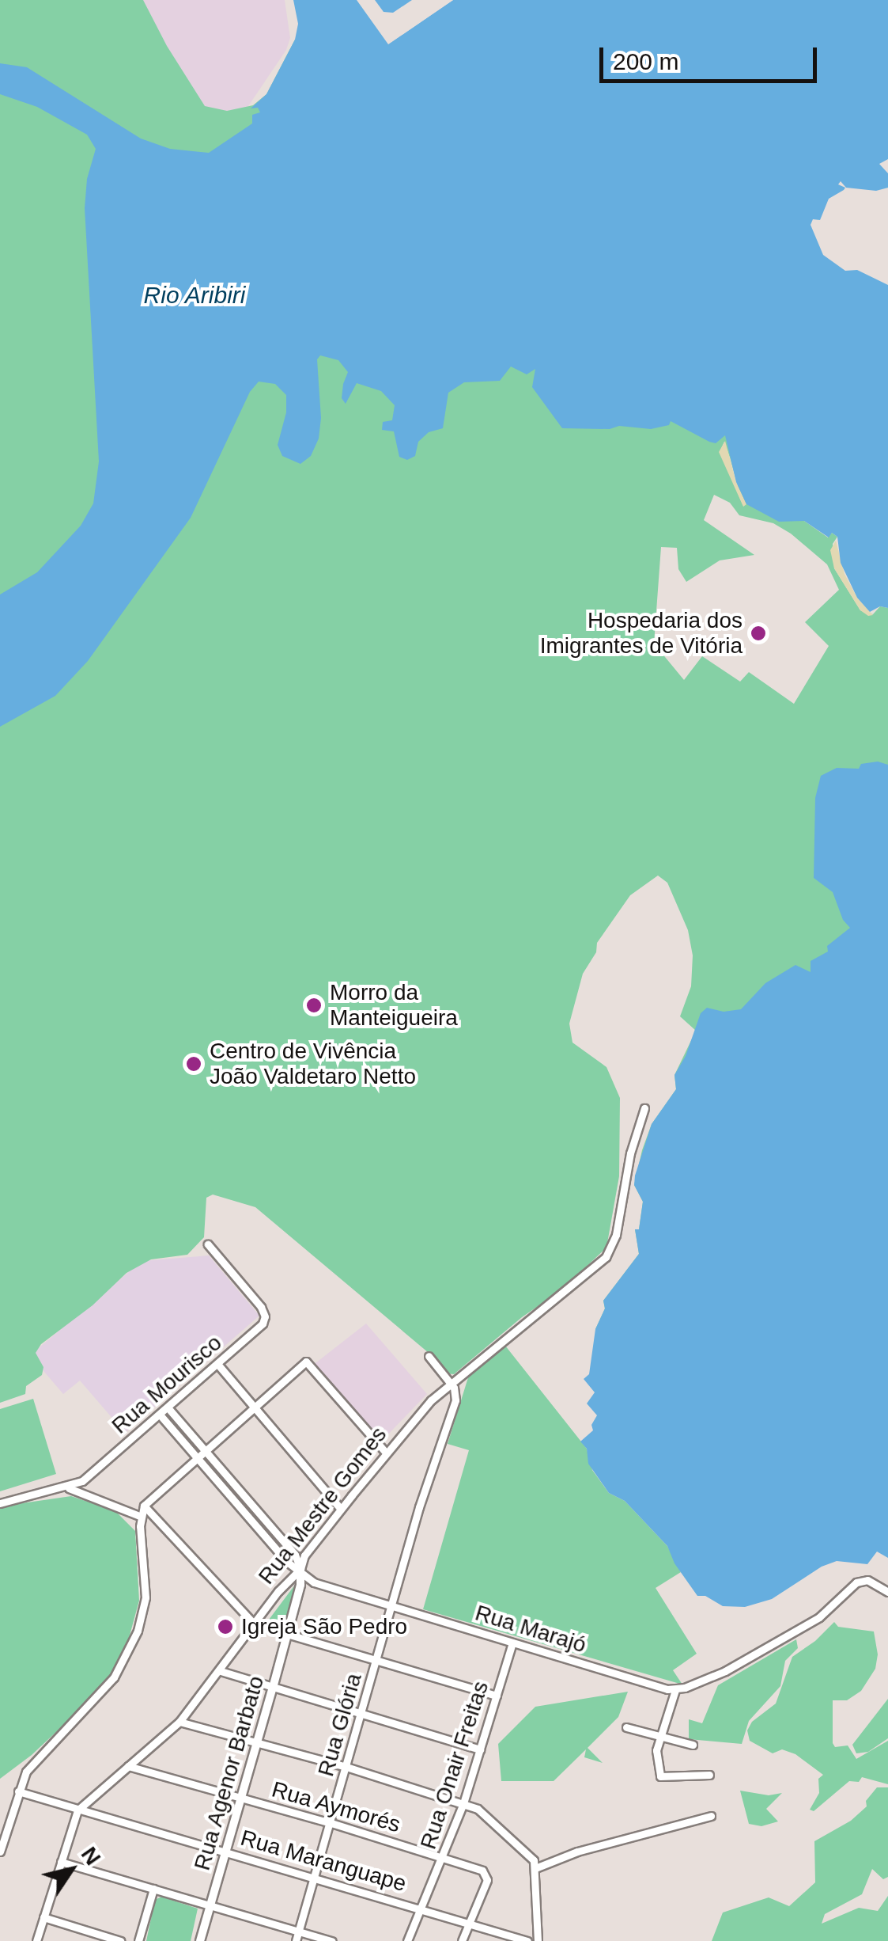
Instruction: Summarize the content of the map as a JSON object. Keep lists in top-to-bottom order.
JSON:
{
  "streets": {
    "street": [
      "Rua Mourisco",
      "Rua Mestre Gomes",
      "Rua Marajó",
      "Rua Glória",
      "Rua Onair Freitas",
      "Rua Agenor Barbato",
      "Rua Aymorés",
      "Rua Maranguape"
    ]
  },
  "crossings": [
    ["Rua Mourisco", "Rua Marajó"],
    ["Rua Mestre Gomes", "Rua Marajó"],
    ["Rua Mestre Gomes", "Rua Glória"],
    ["Rua Mestre Gomes", "Rua Agenor Barbato"],
    ["Rua Mestre Gomes", "Rua Aymorés"],
    ["Rua Mestre Gomes", "Rua Maranguape"],
    ["Rua Marajó", "Rua Glória"],
    ["Rua Marajó", "Rua Onair Freitas"],
    ["Rua Marajó", "Rua Agenor Barbato"],
    ["Rua Glória", "Rua Aymorés"],
    ["Rua Glória", "Rua Maranguape"],
    ["Rua Onair Freitas", "Rua Aymorés"],
    ["Rua Onair Freitas", "Rua Maranguape"],
    ["Rua Agenor Barbato", "Rua Aymorés"],
    ["Rua Agenor Barbato", "Rua Maranguape"],
    ["Rua Aymorés", "Rua Maranguape"]
  ],
  "water": ["Rio Aribiri"],
  "places": [
    "Hospedaria dos Imigrantes de Vitória",
    "Morro da Manteigueira",
    "Centro de Vivência João Valdetaro Netto",
    "Igreja São Pedro"
  ],
  "scale_bar": "200 m",
  "north": "top right"
}
